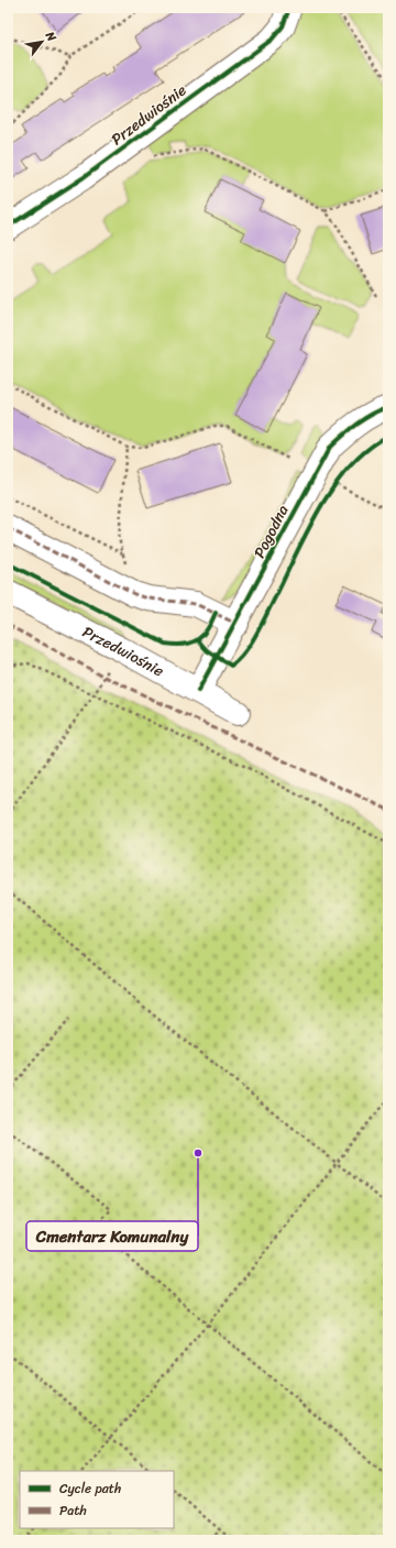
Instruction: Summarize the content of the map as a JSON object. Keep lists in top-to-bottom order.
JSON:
{
  "streets": {
    "street": ["Przedwiośnie", "Pogodna"]
  },
  "crossings": [
    ["Przedwiośnie", "Pogodna"]
  ],
  "places": ["Cmentarz Komunalny"],
  "legend": ["Cycle path", "Path"],
  "north": "top right"
}
